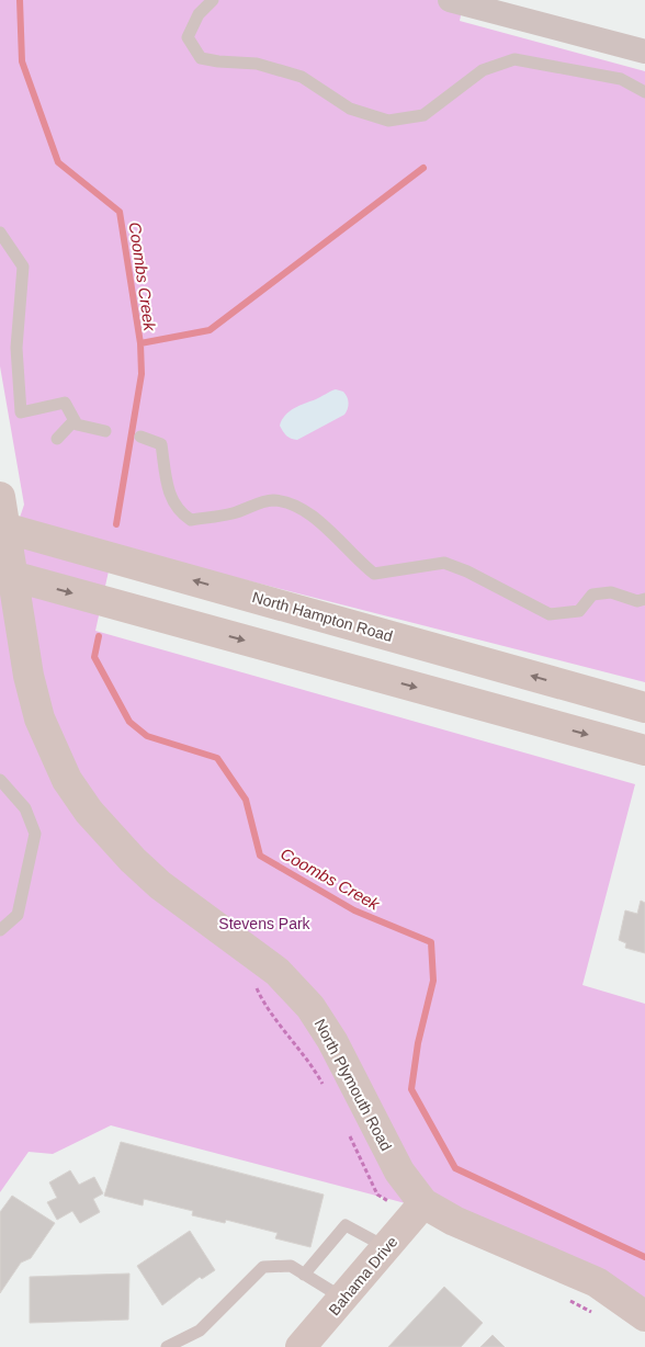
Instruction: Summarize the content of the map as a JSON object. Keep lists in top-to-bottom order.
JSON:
{
  "streets": {
    "main road": ["North Hampton Road", "North Plymouth Road", "Bahama Drive"]
  },
  "crossings": [
    ["North Hampton Road", "North Plymouth Road"],
    ["North Plymouth Road", "Bahama Drive"]
  ],
  "water": ["Coombs Creek"],
  "parks": ["Stevens Park"]
}
